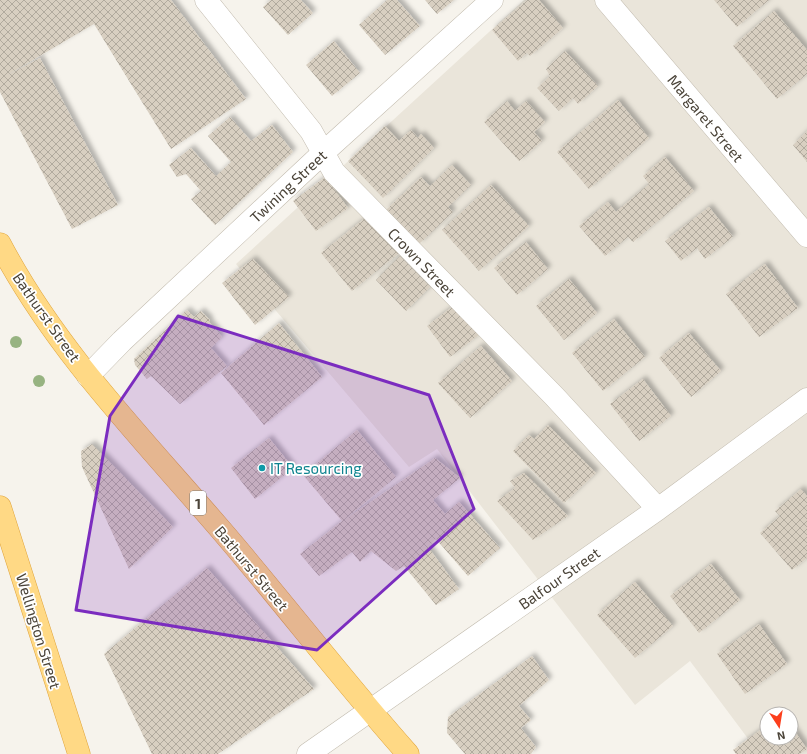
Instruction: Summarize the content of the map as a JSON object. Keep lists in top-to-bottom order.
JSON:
{
  "streets": {
    "highway": ["Bathurst Street", "1", "Wellington Street"],
    "street": [
      "Margaret Street",
      "Twining Street",
      "Crown Street",
      "Balfour Street"
    ]
  },
  "crossings": [
    ["Twining Street", "Crown Street"],
    ["Twining Street", "Bathurst Street"],
    ["Crown Street", "Balfour Street"],
    ["Bathurst Street", "Balfour Street"]
  ],
  "places": ["IT Resourcing"],
  "north": "bottom"
}
